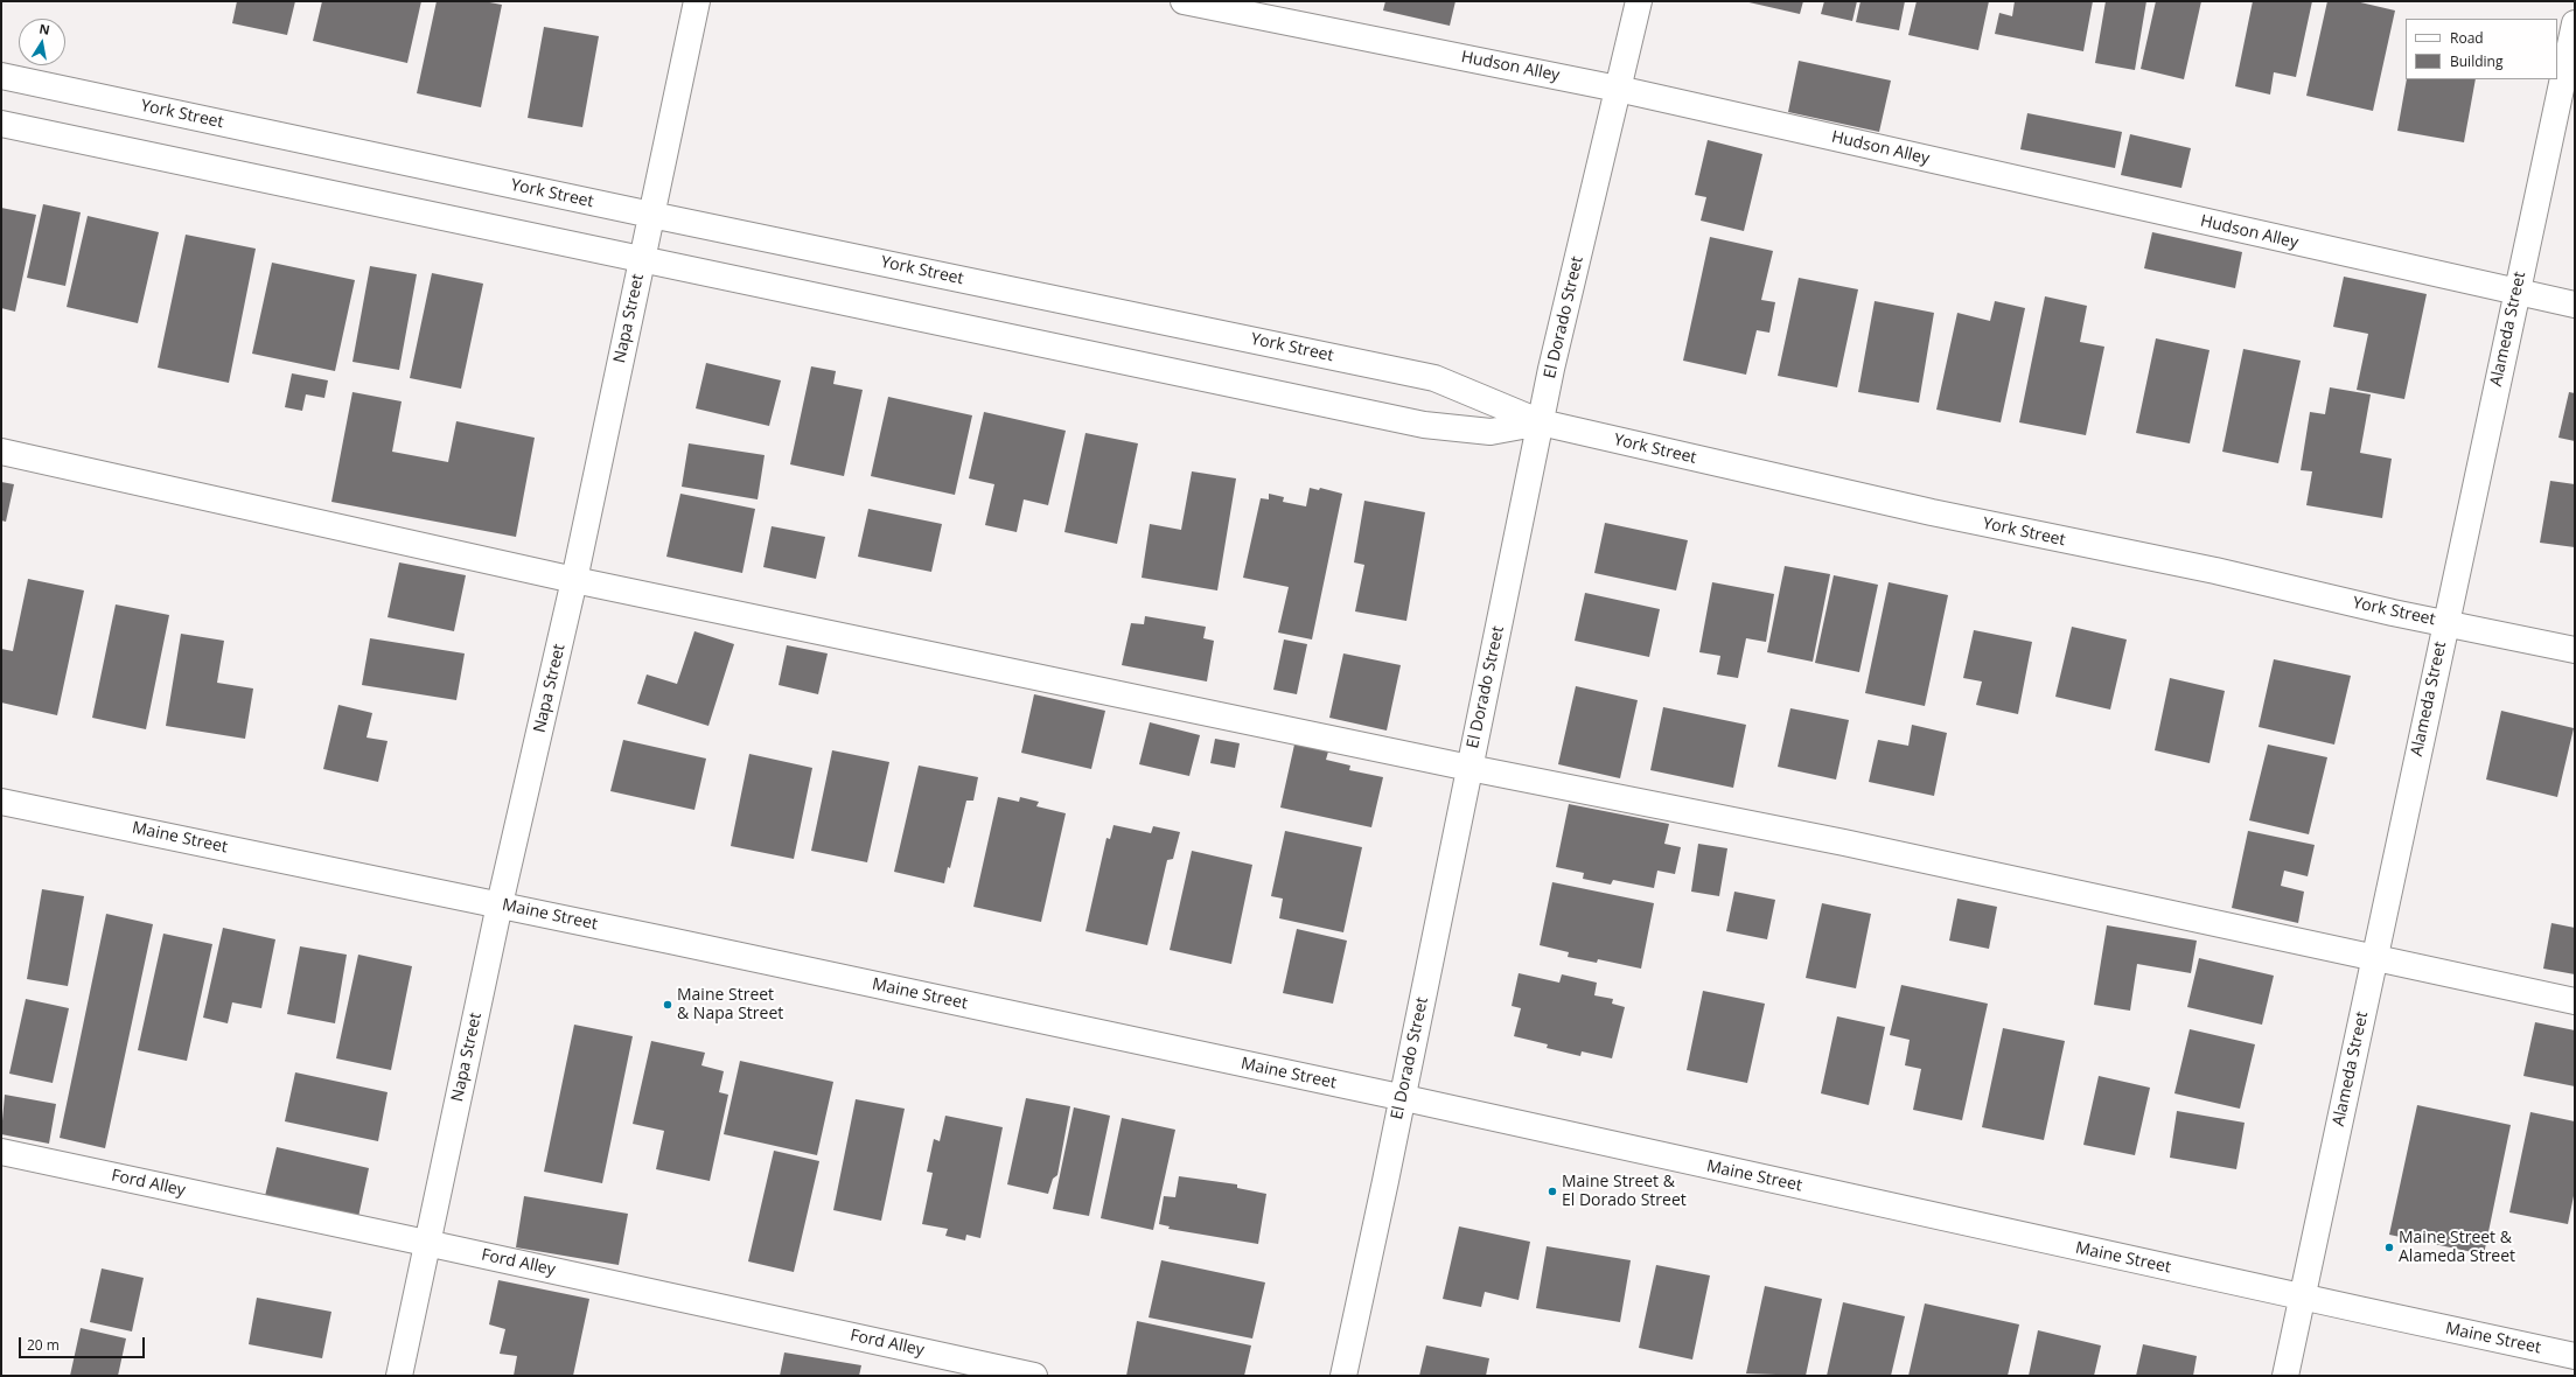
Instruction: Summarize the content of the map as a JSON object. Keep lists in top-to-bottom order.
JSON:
{
  "streets": {
    "street": [
      "Hudson Alley",
      "York Street",
      "El Dorado Street",
      "Napa Street",
      "Alameda Street",
      "Maine Street",
      "Ford Alley"
    ]
  },
  "crossings": [
    ["Hudson Alley", "El Dorado Street"],
    ["Hudson Alley", "Alameda Street"],
    ["York Street", "El Dorado Street"],
    ["York Street", "Napa Street"],
    ["York Street", "Alameda Street"],
    ["El Dorado Street", "Maine Street"],
    ["Napa Street", "Maine Street"],
    ["Napa Street", "Ford Alley"],
    ["Alameda Street", "Maine Street"]
  ],
  "places": ["Maine Street & Napa Street", "Maine Street & El Dorado Street", "Maine Street & Alameda Street"],
  "legend": ["Road", "Building"],
  "scale_bar": "20 m",
  "north": "top"
}
